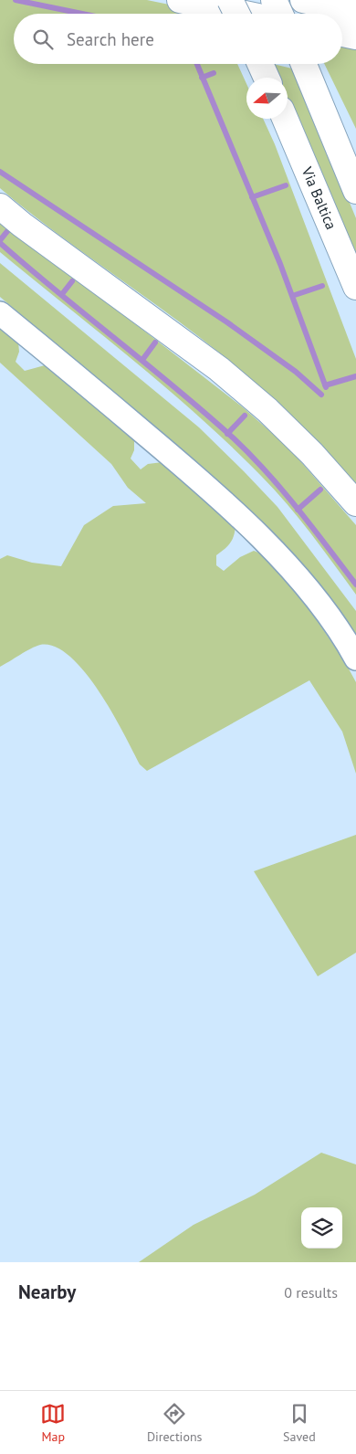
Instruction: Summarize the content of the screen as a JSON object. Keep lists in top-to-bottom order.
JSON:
{
  "streets": {
    "main road": ["Via Baltica"]
  },
  "north": "left",
  "page": {
    "search": "Search here",
    "heading": ["Nearby", "0 results"],
    "nav": ["Map", "Directions", "Saved"]
  }
}
